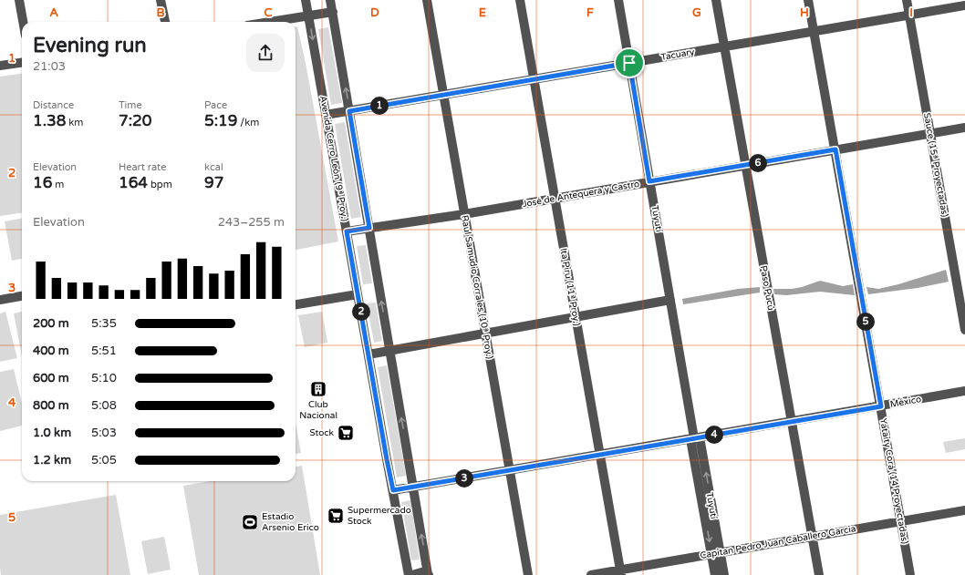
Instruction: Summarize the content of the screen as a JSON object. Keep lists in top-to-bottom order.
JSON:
{
  "streets": {
    "street": [
      "Tacuary",
      "Avenida Cerro León (9ª Proy.)",
      "Sauce (15ª Proyectadas)",
      "José de Antequera y Castro",
      "Tuyutí",
      "Raul Samudio Corrales (10ª Proy.)",
      "Ita Piru (11ª Proy.)",
      "Paso Pucú",
      "México",
      "Yataity Corá (14 Proyectadas)",
      "Capitan Pedro Juan Caballero Garcia"
    ]
  },
  "crossings": [
    ["Tacuary", "Avenida Cerro León (9ª Proy.)"],
    ["Tacuary", "Sauce (15ª Proyectadas)"],
    ["Tacuary", "Tuyutí"],
    ["Tacuary", "Raul Samudio Corrales (10ª Proy.)"],
    ["Tacuary", "Ita Piru (11ª Proy.)"],
    ["Tacuary", "Paso Pucú"],
    ["Tacuary", "Yataity Corá (14 Proyectadas)"],
    ["Avenida Cerro León (9ª Proy.)", "José de Antequera y Castro"],
    ["Avenida Cerro León (9ª Proy.)", "México"],
    ["Sauce (15ª Proyectadas)", "José de Antequera y Castro"],
    ["José de Antequera y Castro", "Tuyutí"],
    ["José de Antequera y Castro", "Raul Samudio Corrales (10ª Proy.)"],
    ["José de Antequera y Castro", "Ita Piru (11ª Proy.)"],
    ["José de Antequera y Castro", "Paso Pucú"],
    ["José de Antequera y Castro", "Yataity Corá (14 Proyectadas)"],
    ["Tuyutí", "México"],
    ["Tuyutí", "Capitan Pedro Juan Caballero Garcia"],
    ["Raul Samudio Corrales (10ª Proy.)", "México"],
    ["Ita Piru (11ª Proy.)", "México"],
    ["Ita Piru (11ª Proy.)", "Capitan Pedro Juan Caballero Garcia"],
    ["Paso Pucú", "México"],
    ["Paso Pucú", "Capitan Pedro Juan Caballero Garcia"],
    ["México", "Yataity Corá (14 Proyectadas)"],
    ["Yataity Corá (14 Proyectadas)", "Capitan Pedro Juan Caballero Garcia"]
  ],
  "places": {
    "building": ["Club Nacional"],
    "supermarket": ["Stock", "Supermercado Stock"],
    "sports": ["Estadio Arsenio Erico"]
  },
  "page": {
    "heading": ["Evening run", "21:03"],
    "stats": [
      ["Distance", "1.38 km"],
      ["Time", "7:20"],
      ["Pace", "5:19 /km"],
      ["Elevation", "16 m"],
      ["Heart rate", "164 bpm"],
      ["kcal", "97"]
    ],
    "pins": [
      "1",
      "6",
      "2",
      "5",
      "4",
      "3"
    ],
    "chart": ["Elevation", "243–255 m"],
    "list": [
      {
        "name": "200 m",
        "note": "5:35"
      },
      {
        "name": "400 m",
        "note": "5:51"
      },
      {
        "name": "600 m",
        "note": "5:10"
      },
      {
        "name": "800 m",
        "note": "5:08"
      },
      {
        "name": "1.0 km",
        "note": "5:03"
      },
      {
        "name": "1.2 km",
        "note": "5:05"
      }
    ]
  },
  "grid": {
    "columns": [
      "A",
      "B",
      "C",
      "D",
      "E",
      "F",
      "G",
      "H",
      "I"
    ],
    "rows": [
      "1",
      "2",
      "3",
      "4",
      "5"
    ]
  }
}
